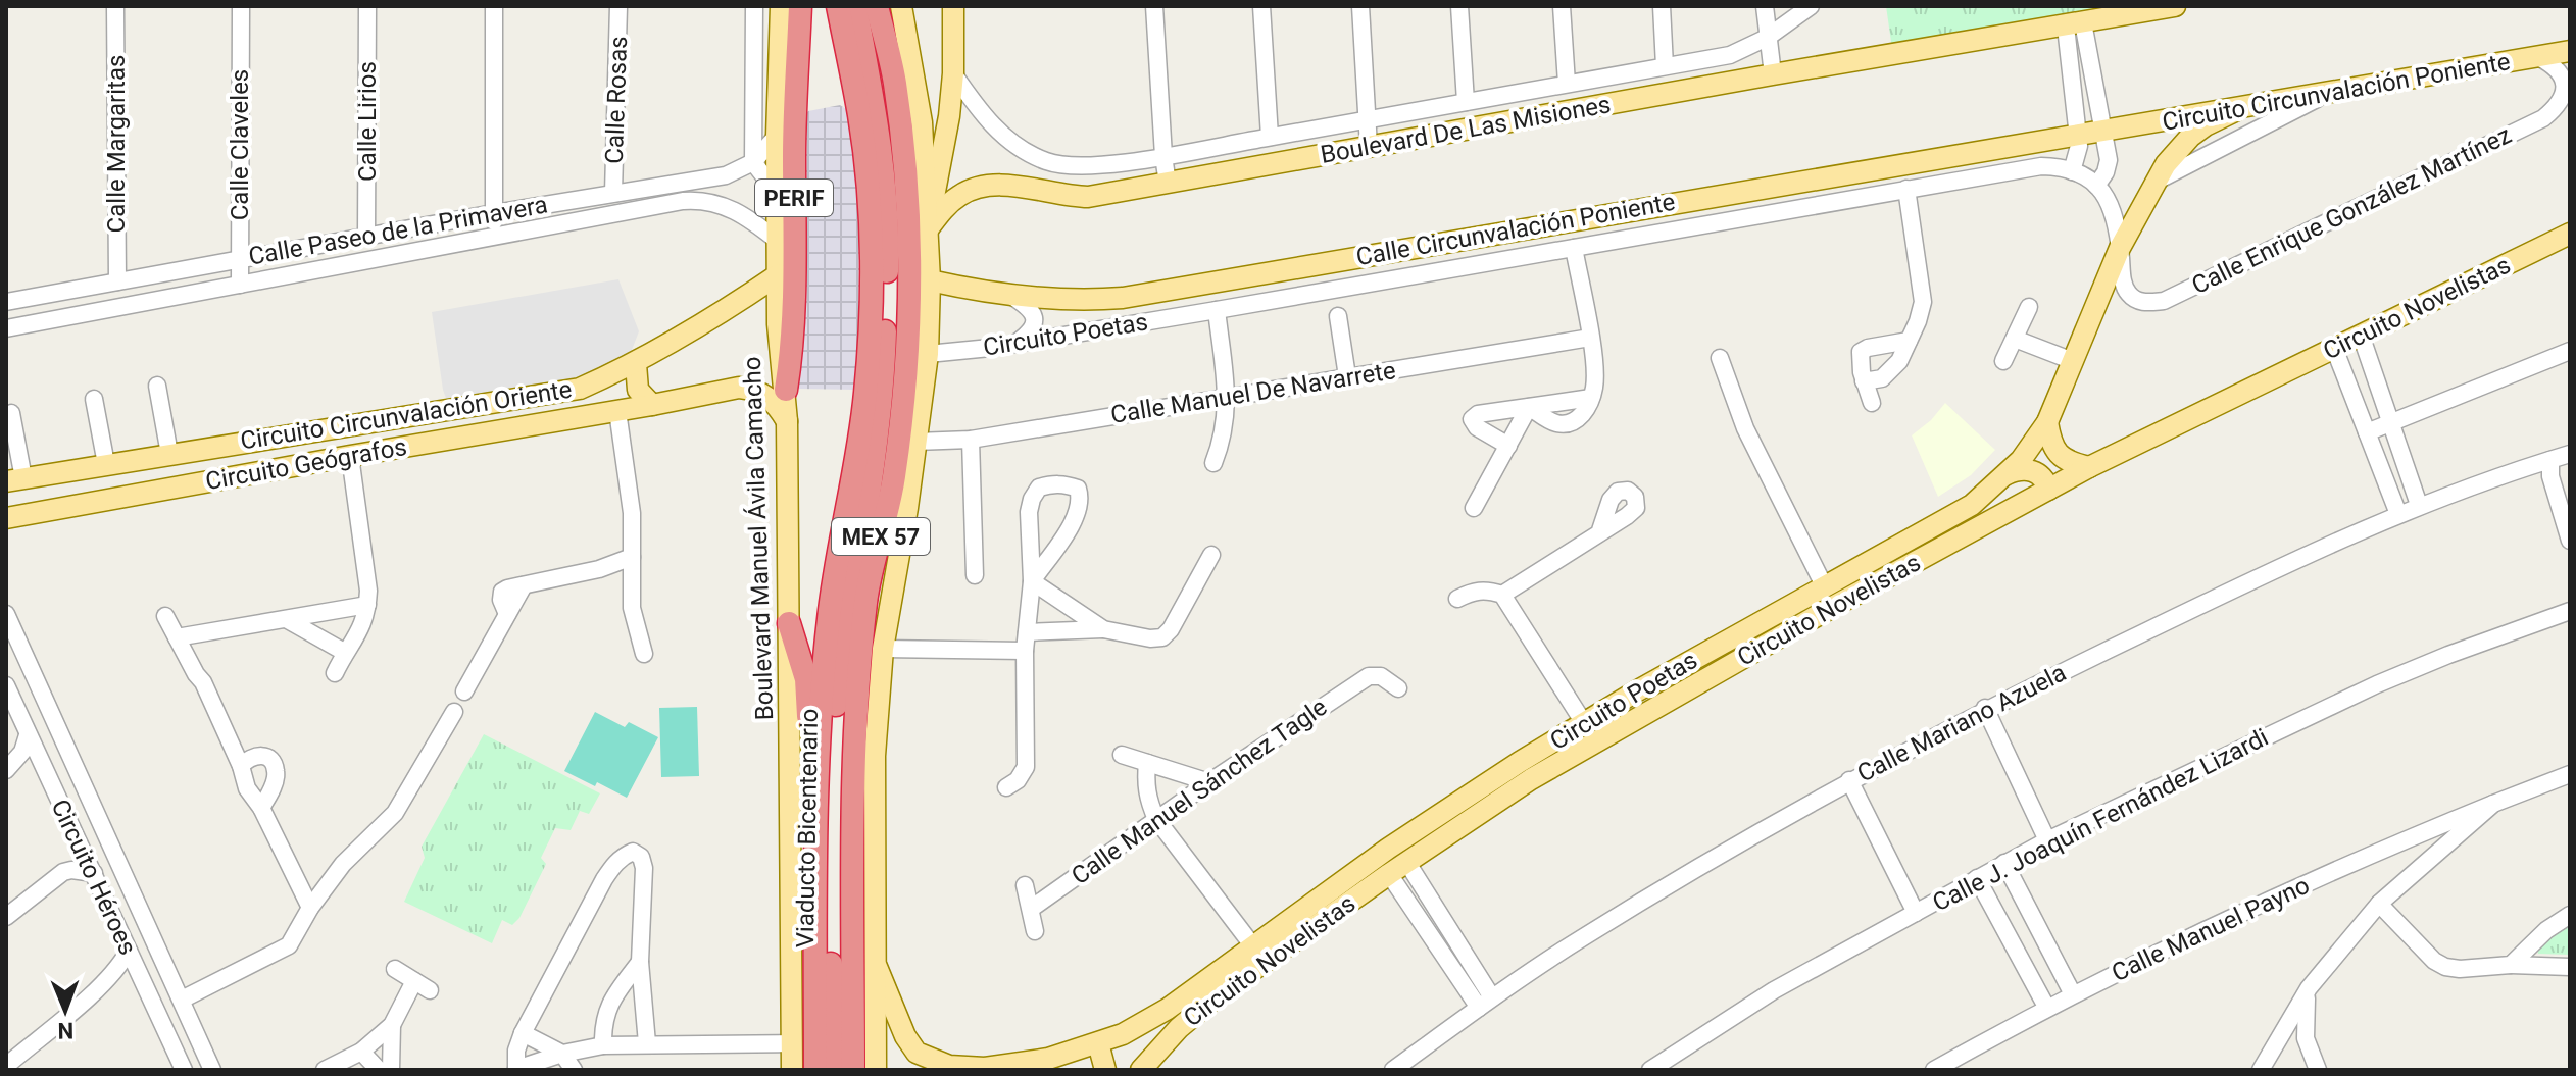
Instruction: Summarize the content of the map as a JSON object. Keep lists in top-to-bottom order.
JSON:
{
  "streets": {
    "highway": ["PERIF", "MEX 57", "Viaducto Bicentenario"],
    "main road": [
      "Circuito Circunvalación Poniente",
      "Boulevard De Las Misiones",
      "Calle Circunvalación Poniente",
      "Circuito Novelistas",
      "Circuito Poetas",
      "Circuito Circunvalación Oriente",
      "Circuito Geógrafos",
      "Boulevard Manuel Ávila Camacho"
    ],
    "street": [
      "Calle Rosas",
      "Calle Lirios",
      "Calle Margaritas",
      "Calle Claveles",
      "Calle Enrique González Martínez",
      "Calle Paseo de la Primavera",
      "Calle Manuel De Navarrete",
      "Calle Mariano Azuela",
      "Calle Manuel Sánchez Tagle",
      "Calle J. Joaquín Fernández Lizardi",
      "Circuito Héroes",
      "Calle Manuel Payno"
    ]
  },
  "crossings": [
    ["Circuito Circunvalación Poniente", "Calle Enrique González Martínez"],
    ["Circuito Circunvalación Poniente", "Calle Circunvalación Poniente"],
    ["Circuito Circunvalación Poniente", "Circuito Poetas"],
    ["Calle Rosas", "Calle Paseo de la Primavera"],
    ["Calle Lirios", "Calle Paseo de la Primavera"],
    ["Calle Margaritas", "Calle Paseo de la Primavera"],
    ["Calle Claveles", "Calle Paseo de la Primavera"],
    ["PERIF", "Boulevard Manuel Ávila Camacho"],
    ["Calle Enrique González Martínez", "Circuito Poetas"],
    ["Calle Paseo de la Primavera", "Boulevard Manuel Ávila Camacho"],
    ["Circuito Circunvalación Oriente", "Boulevard Manuel Ávila Camacho"],
    ["Circuito Geógrafos", "Boulevard Manuel Ávila Camacho"]
  ],
  "north": "bottom"
}
